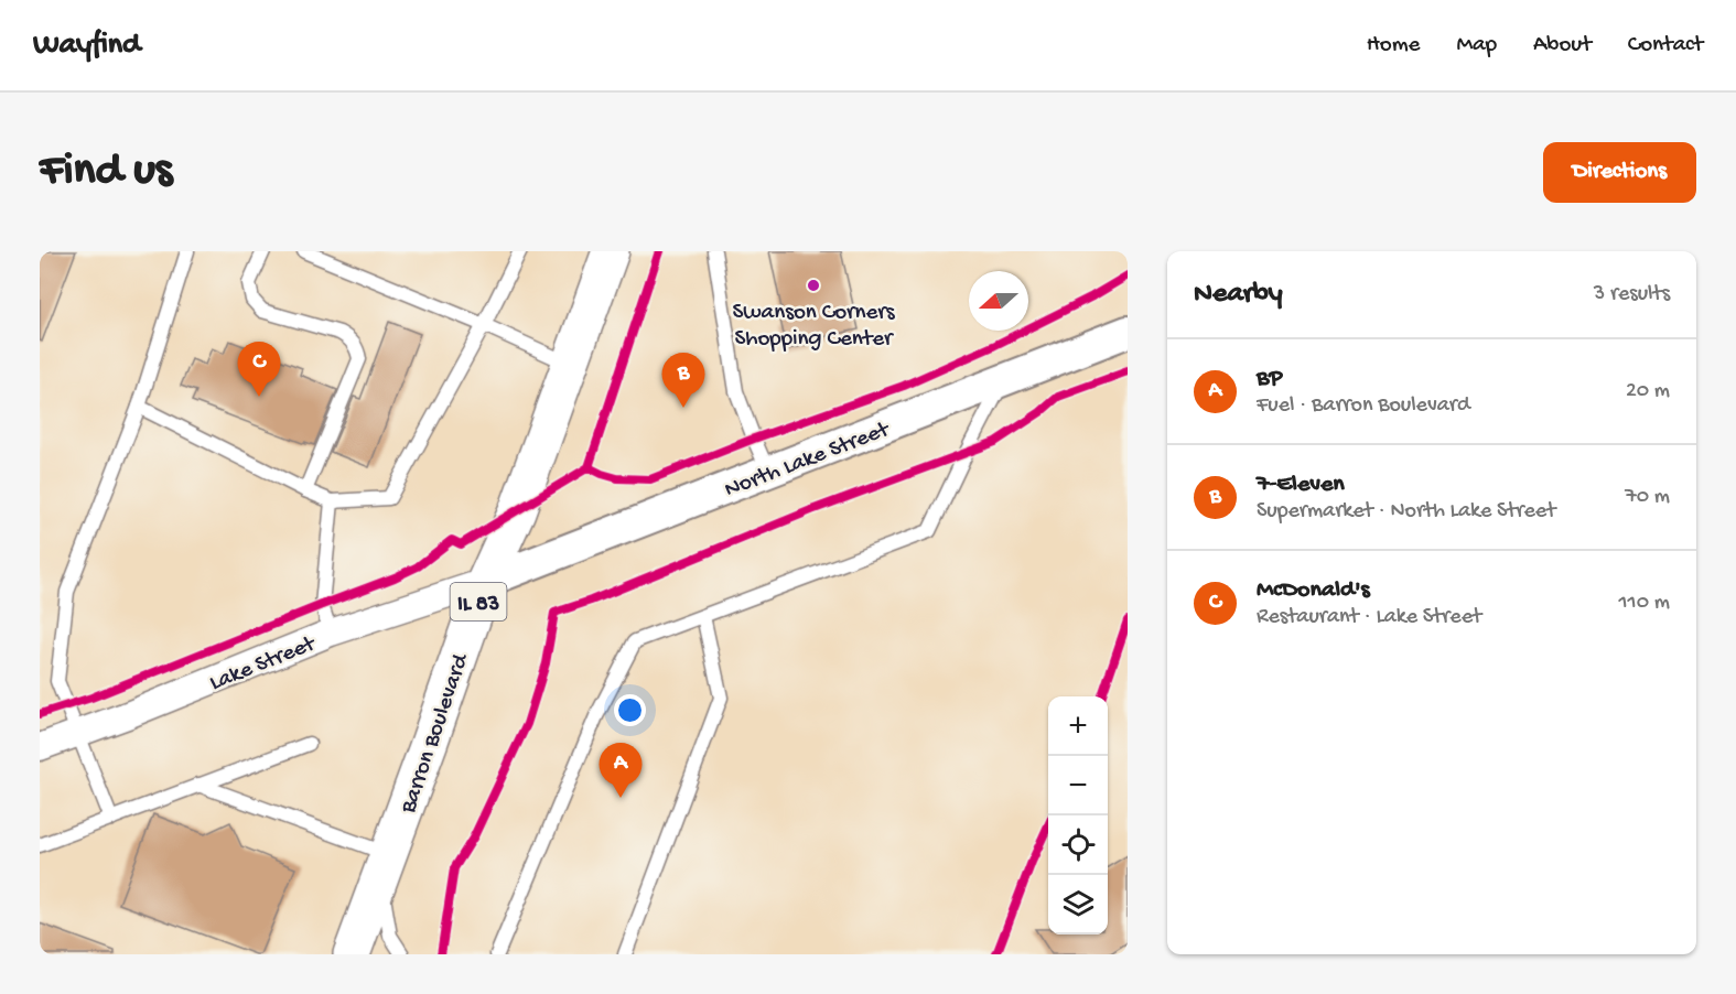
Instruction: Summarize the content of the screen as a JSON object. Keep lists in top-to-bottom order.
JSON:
{
  "streets": {
    "main road": ["IL 83", "Barron Boulevard"],
    "street": ["North Lake Street", "Lake Street"]
  },
  "crossings": [
    ["North Lake Street", "Lake Street"],
    ["North Lake Street", "Barron Boulevard"],
    ["Lake Street", "Barron Boulevard"]
  ],
  "places": ["Swanson Corners Shopping Center"],
  "north": "left",
  "page": {
    "header": "Wayfind",
    "nav": [
      "Home",
      "Map",
      "About",
      "Contact"
    ],
    "buttons": "Directions",
    "title": "Find us",
    "heading": ["Nearby", "3 results"],
    "list": [
      {
        "mark": "A",
        "name": "BP",
        "note": "Fuel · Barron Boulevard",
        "value": "20 m"
      },
      {
        "mark": "B",
        "name": "7-Eleven",
        "note": "Supermarket · North Lake Street",
        "value": "70 m"
      },
      {
        "mark": "C",
        "name": "McDonald's",
        "note": "Restaurant · Lake Street",
        "value": "110 m"
      }
    ],
    "pins": ["C", "B", "A"],
    "map_buttons": ["+", "−"]
  }
}
